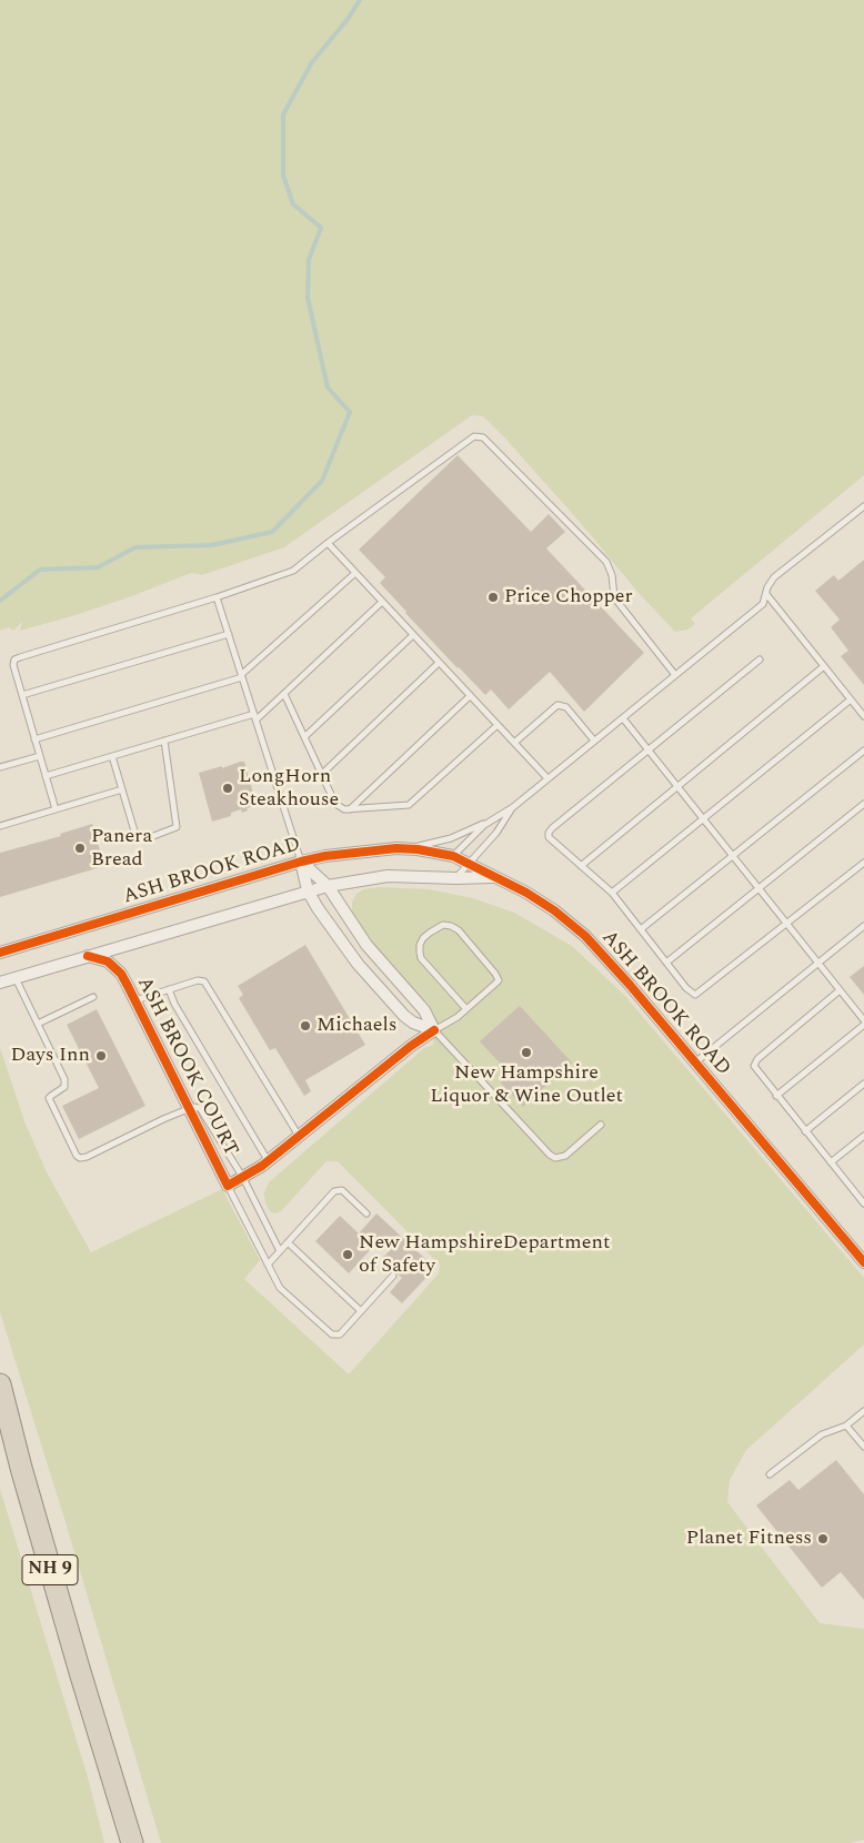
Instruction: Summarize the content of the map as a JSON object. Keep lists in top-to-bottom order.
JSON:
{
  "streets": {
    "highway": ["NH 9"],
    "street": ["ASH BROOK ROAD", "ASH BROOK COURT"]
  },
  "places": [
    "Price Chopper",
    "LongHorn Steakhouse",
    "Panera Bread",
    "Michaels",
    "New Hampshire Liquor & Wine Outlet",
    "Days Inn",
    "New HampshireDepartment of Safety",
    "Planet Fitness"
  ]
}
